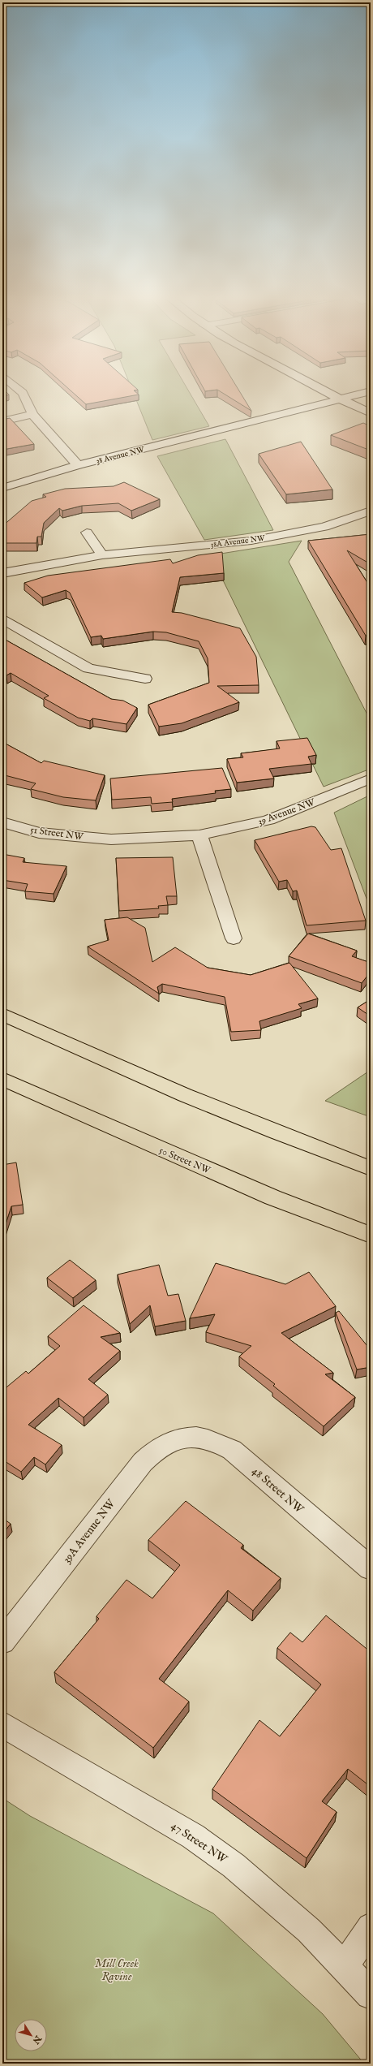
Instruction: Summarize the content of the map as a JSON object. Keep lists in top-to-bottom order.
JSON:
{
  "streets": {
    "main road": ["50 Street NW"],
    "street": [
      "38 Avenue NW",
      "38A Avenue NW",
      "39 Avenue NW",
      "51 Street NW",
      "48 Street NW",
      "39A Avenue NW",
      "47 Street NW"
    ]
  },
  "crossings": [
    ["39 Avenue NW", "51 Street NW"],
    ["48 Street NW", "39A Avenue NW"]
  ],
  "parks": ["Mill Creek Ravine"],
  "north": "bottom right"
}
